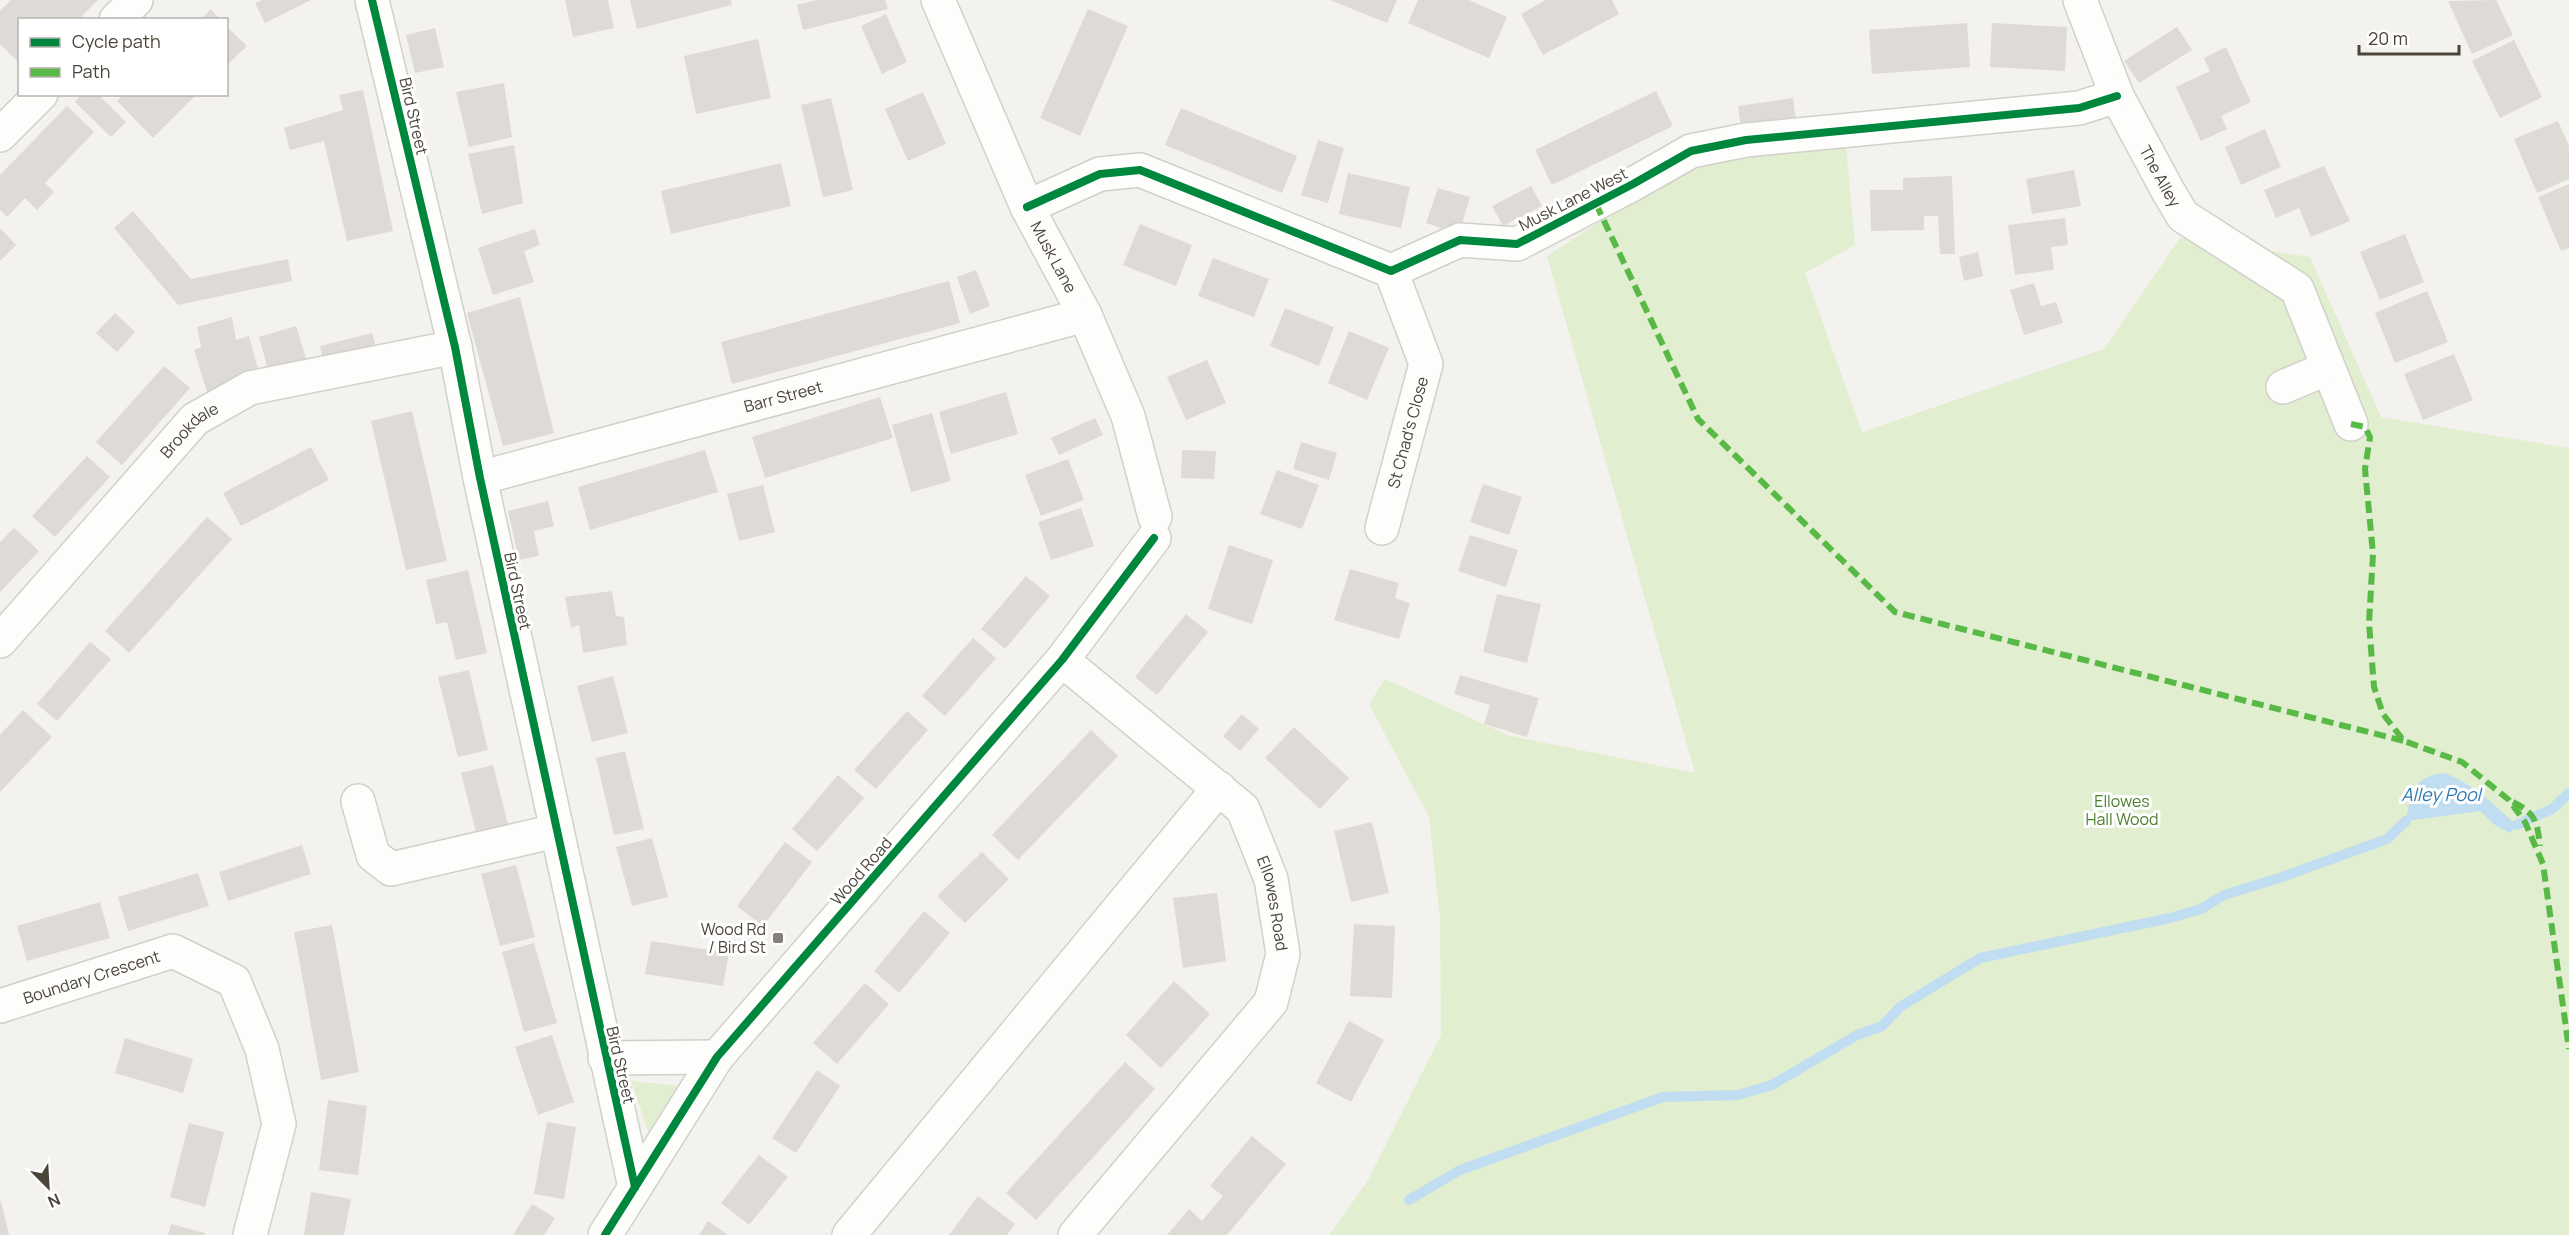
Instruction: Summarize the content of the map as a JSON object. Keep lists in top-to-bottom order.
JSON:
{
  "streets": {
    "street": [
      "Bird Street",
      "The Alley",
      "Musk Lane West",
      "Musk Lane",
      "Barr Street",
      "Brookdale",
      "St Chad's Close",
      "Wood Road",
      "Ellowes Road",
      "Boundary Crescent"
    ]
  },
  "crossings": [
    ["Bird Street", "Barr Street"],
    ["Bird Street", "Brookdale"],
    ["Bird Street", "Wood Road"],
    ["The Alley", "Musk Lane West"],
    ["Musk Lane West", "St Chad's Close"],
    ["Musk Lane", "Barr Street"],
    ["Musk Lane", "Wood Road"],
    ["Wood Road", "Ellowes Road"]
  ],
  "water": ["Alley Pool"],
  "parks": ["Ellowes Hall Wood"],
  "places": {
    "transit": ["Wood Rd / Bird St"]
  },
  "legend": ["Cycle path", "Path"],
  "scale_bar": "20 m",
  "north": "bottom right"
}
